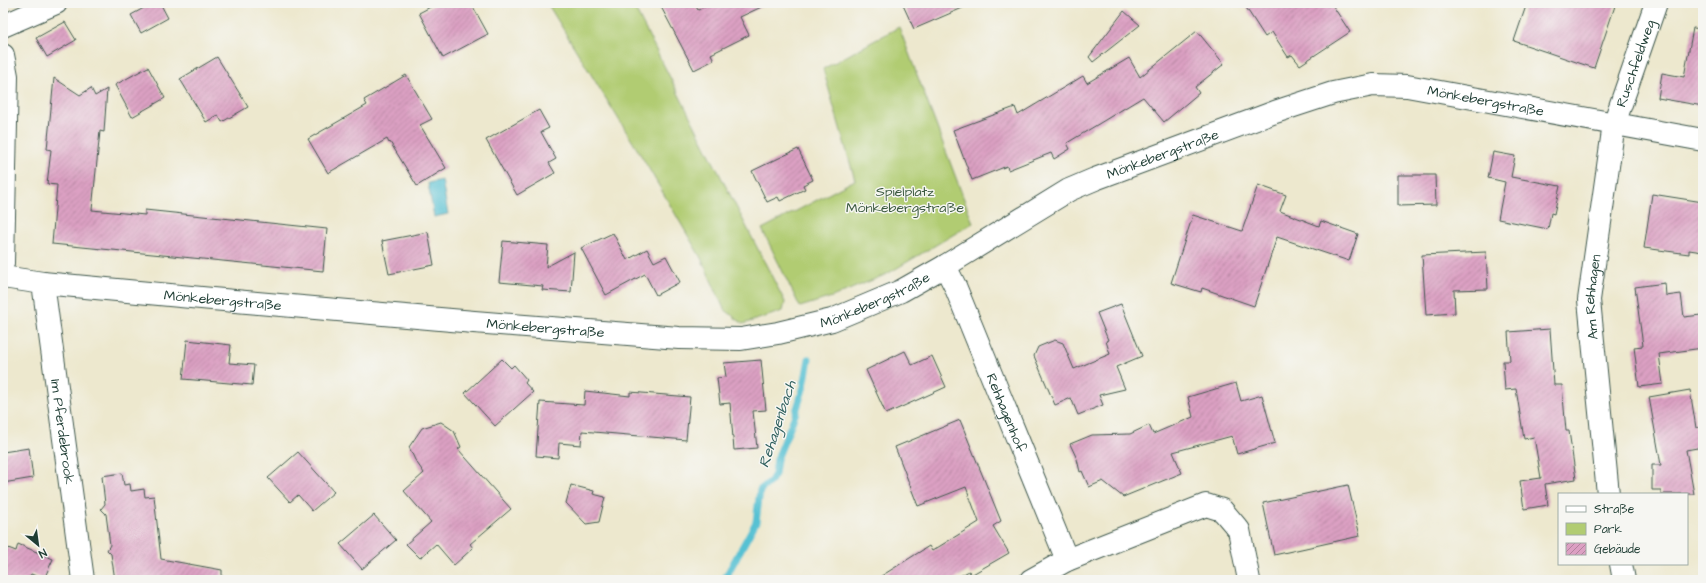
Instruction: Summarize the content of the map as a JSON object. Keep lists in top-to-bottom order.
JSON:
{
  "streets": {
    "street": [
      "Ruschfeldweg",
      "Mönkebergstraße",
      "Am Rehhagen",
      "Rehhagenhof",
      "Im Pferdebrook"
    ]
  },
  "crossings": [
    ["Ruschfeldweg", "Mönkebergstraße"],
    ["Ruschfeldweg", "Am Rehhagen"],
    ["Mönkebergstraße", "Am Rehhagen"],
    ["Mönkebergstraße", "Rehhagenhof"],
    ["Mönkebergstraße", "Im Pferdebrook"]
  ],
  "water": ["Rehagenbach"],
  "parks": ["Spielplatz Mönkebergstraße"],
  "legend": ["Straße", "Park", "Gebäude"],
  "north": "bottom right"
}
